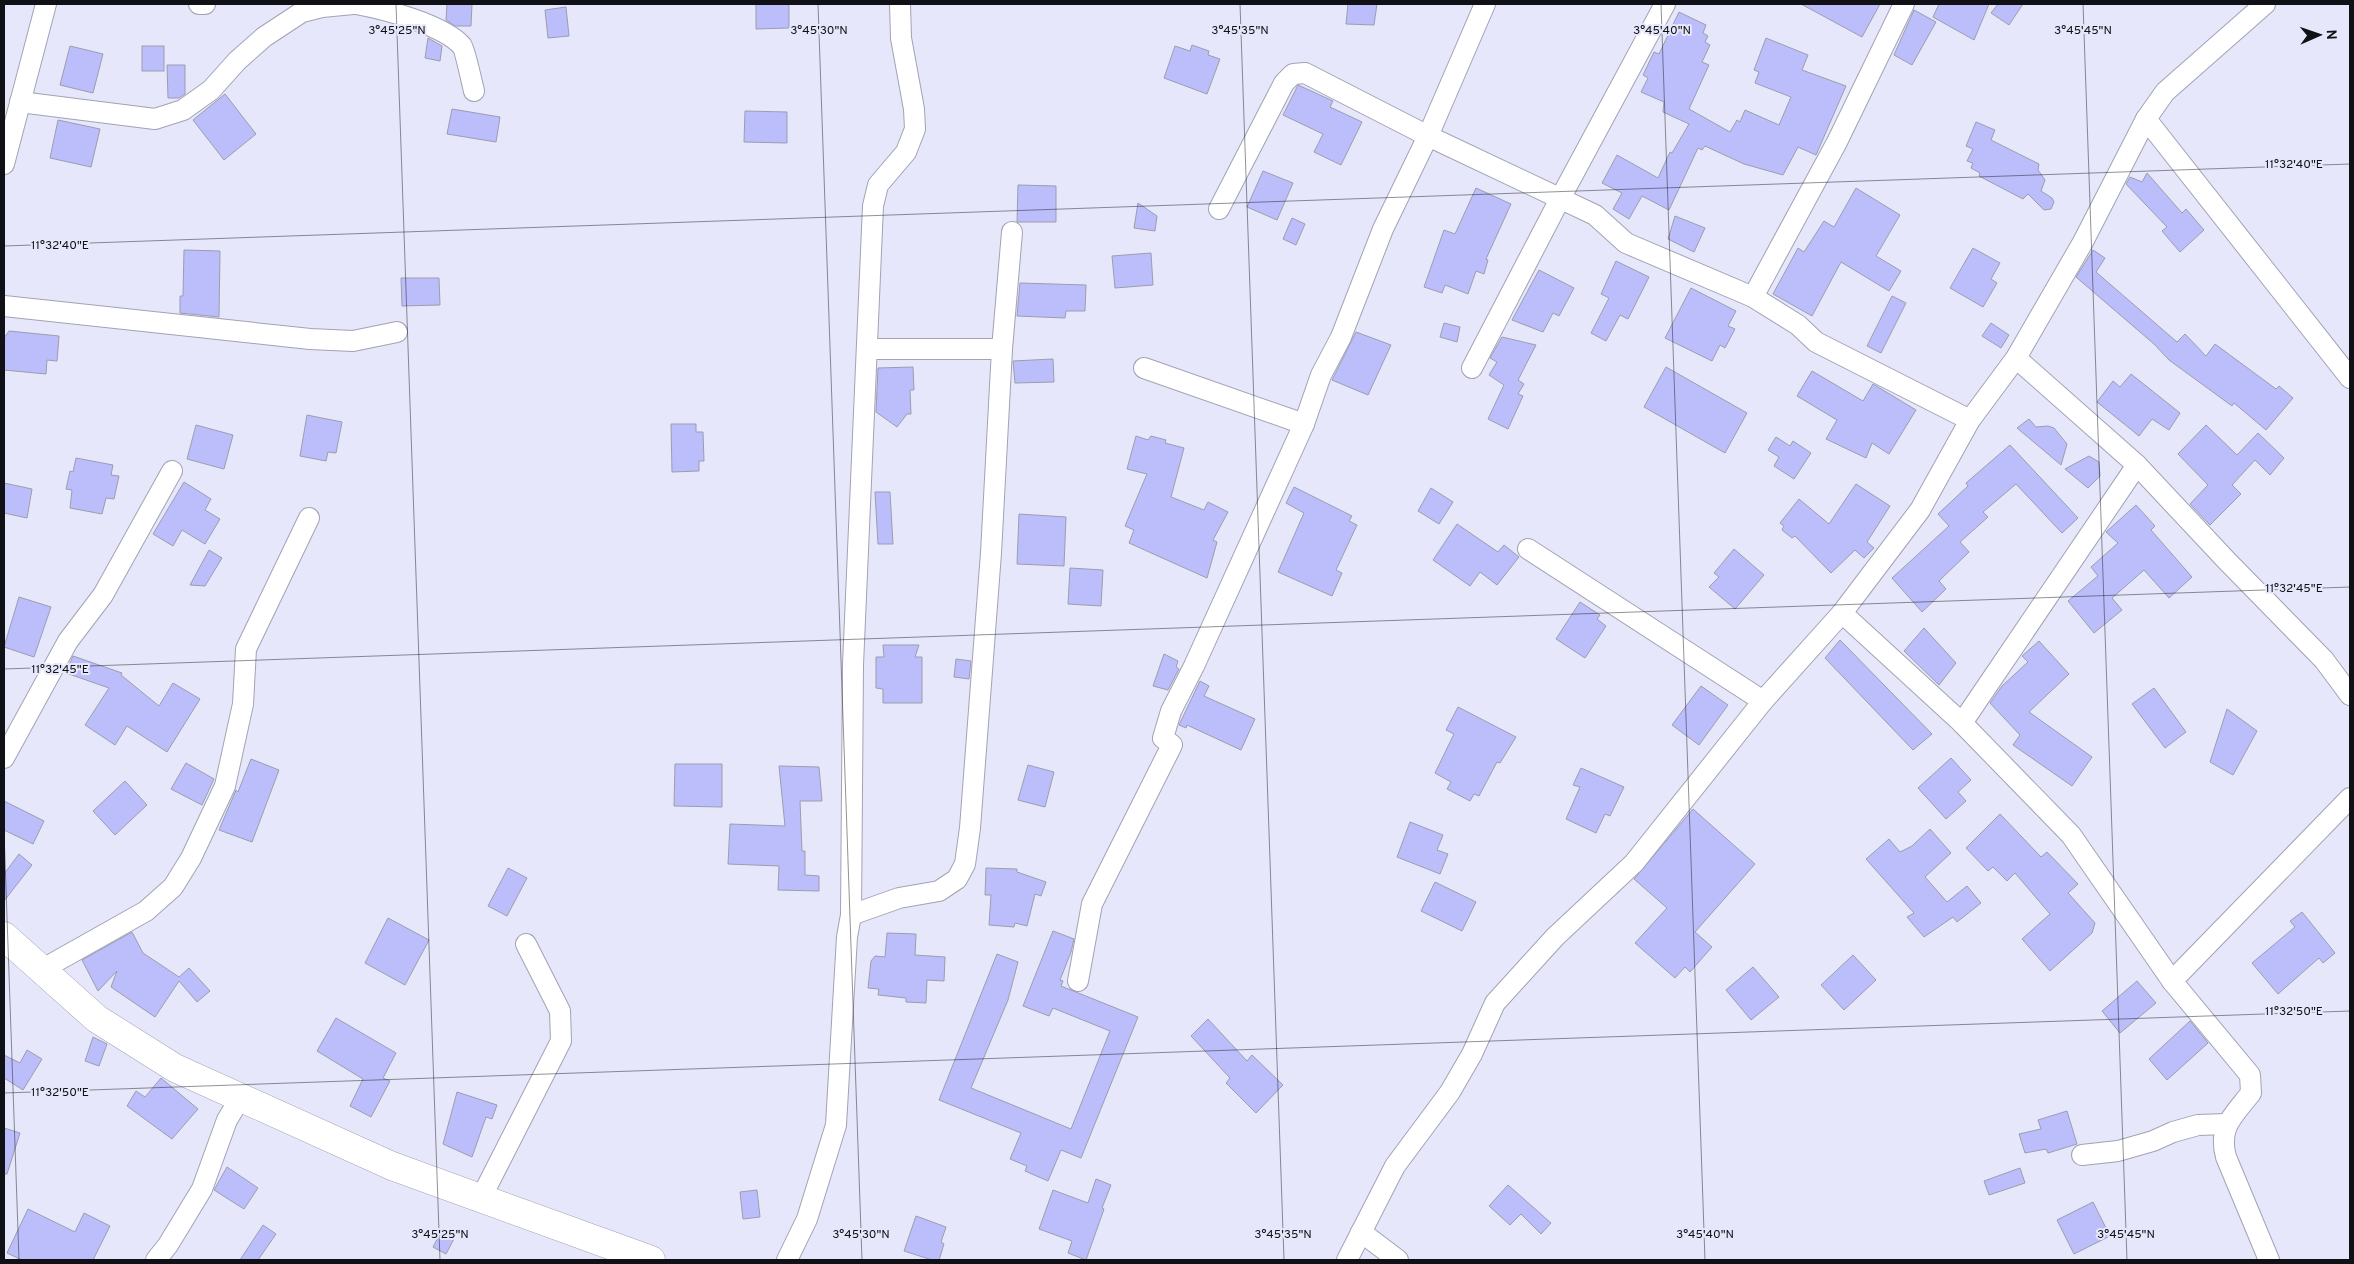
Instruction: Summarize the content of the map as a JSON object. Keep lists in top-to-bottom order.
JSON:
{
  "north": "right",
  "coordinates": [
    "3°45'25\"N",
    "3°45'30\"N",
    "3°45'35\"N",
    "3°45'40\"N",
    "3°45'45\"N",
    "11°32'40\"E",
    "11°32'45\"E",
    "11°32'50\"E"
  ]
}
